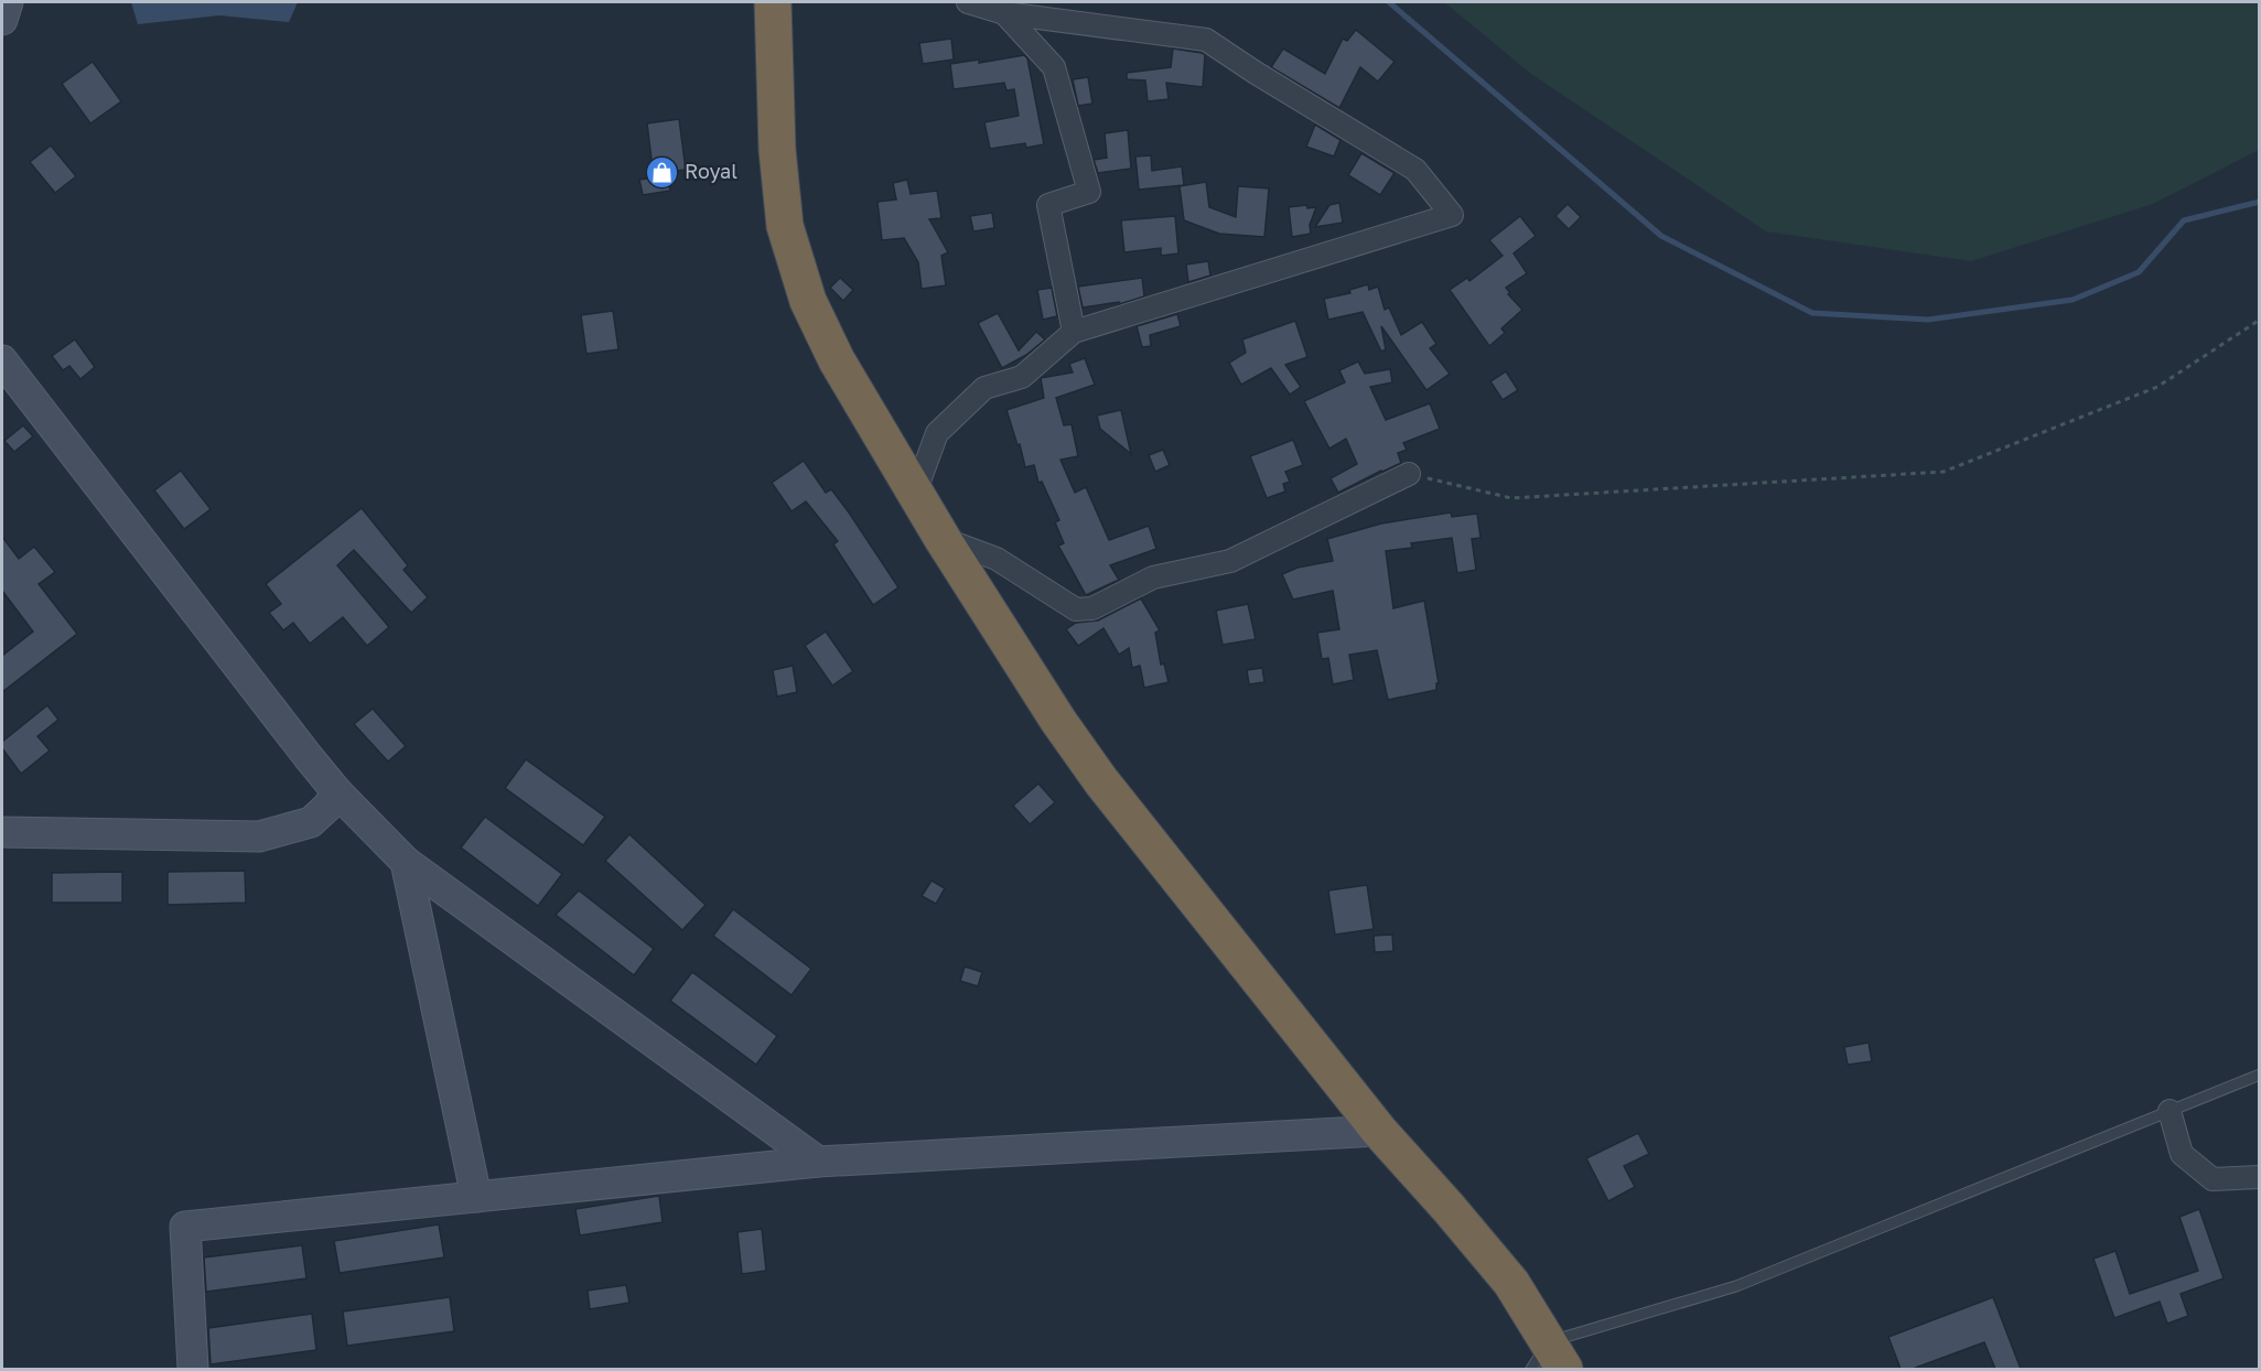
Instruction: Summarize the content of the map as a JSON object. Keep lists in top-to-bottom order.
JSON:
{
  "places": {
    "shop": ["Royal"]
  }
}
